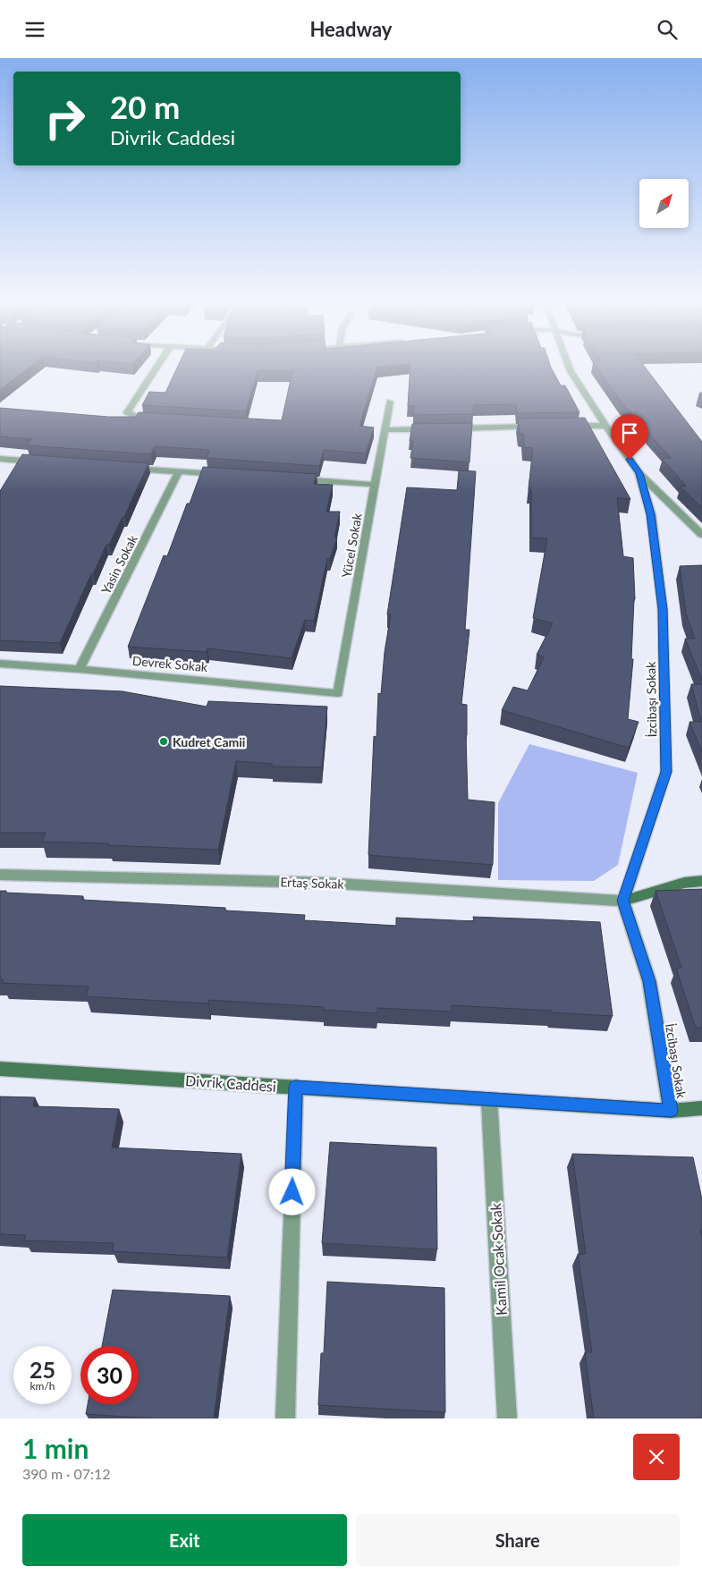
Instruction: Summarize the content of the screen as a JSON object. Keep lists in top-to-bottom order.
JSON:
{
  "streets": {
    "street": [
      "Yücel Sokak",
      "Yasin Sokak",
      "Devrek Sokak",
      "İzcibaşı Sokak",
      "Ertaş Sokak",
      "Divrik Caddesi",
      "Kamil Ocak Sokak"
    ]
  },
  "crossings": [
    ["Yücel Sokak", "Devrek Sokak"],
    ["Yasin Sokak", "Devrek Sokak"],
    ["İzcibaşı Sokak", "Ertaş Sokak"],
    ["İzcibaşı Sokak", "Divrik Caddesi"],
    ["Divrik Caddesi", "Kamil Ocak Sokak"]
  ],
  "places": ["Kudret Camii"],
  "north": "top right",
  "page": {
    "header": "Headway",
    "turn": ["20 m", "Divrik Caddesi"],
    "speed": "25 km/h",
    "limit": "30",
    "heading": ["1 min", "390 m · 07:12"],
    "buttons": ["Exit", "Share"]
  }
}
